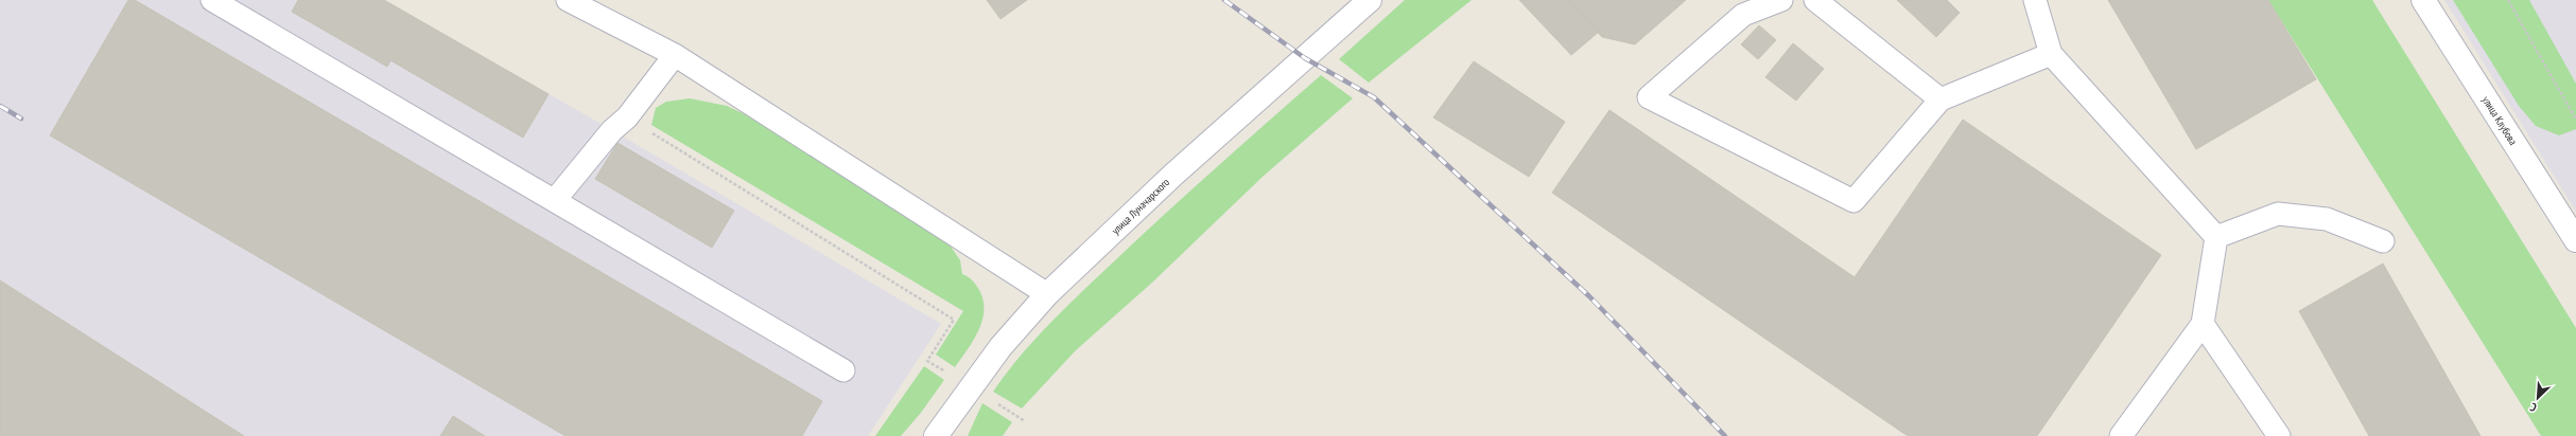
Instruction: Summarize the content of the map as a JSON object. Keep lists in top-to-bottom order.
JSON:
{
  "streets": {
    "street": ["улица Клубова", "улица Луначарского"]
  },
  "north": "bottom left"
}
